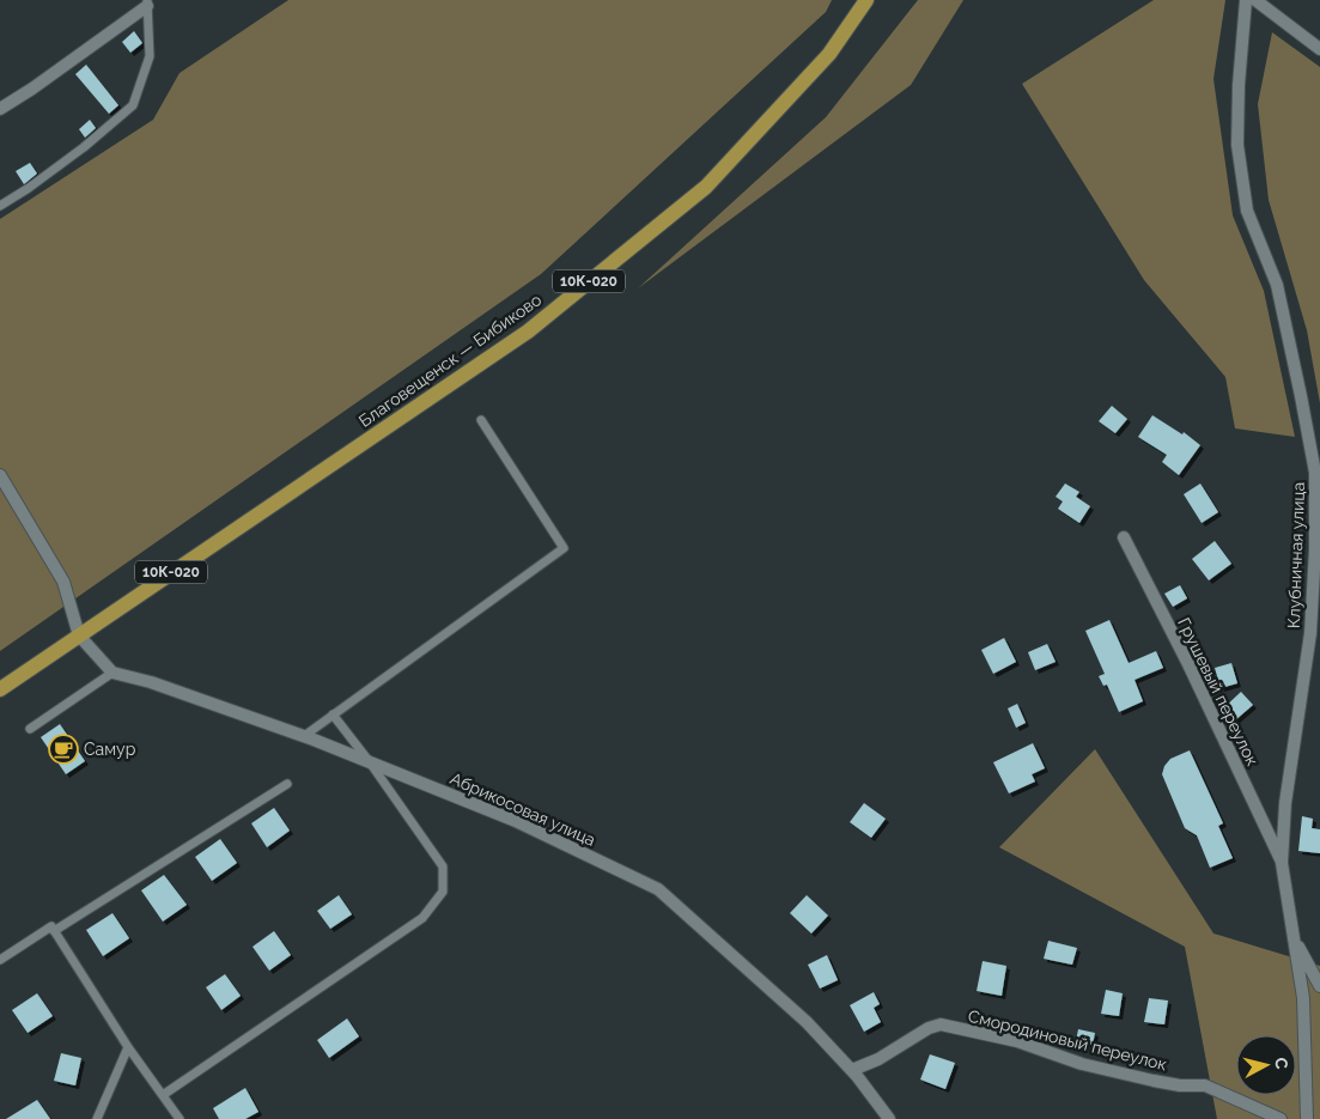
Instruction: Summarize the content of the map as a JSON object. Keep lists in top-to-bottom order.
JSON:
{
  "streets": {
    "main road": ["10К-020", "Благовещенск — Бибиково"],
    "street": [
      "Клубничная улица",
      "Грушевый переулок",
      "Абрикосовая улица",
      "Смородиновый переулок"
    ]
  },
  "crossings": [
    ["Клубничная улица", "Грушевый переулок"],
    ["Абрикосовая улица", "Смородиновый переулок"]
  ],
  "places": {
    "cafe": ["Самур"]
  },
  "north": "right"
}
